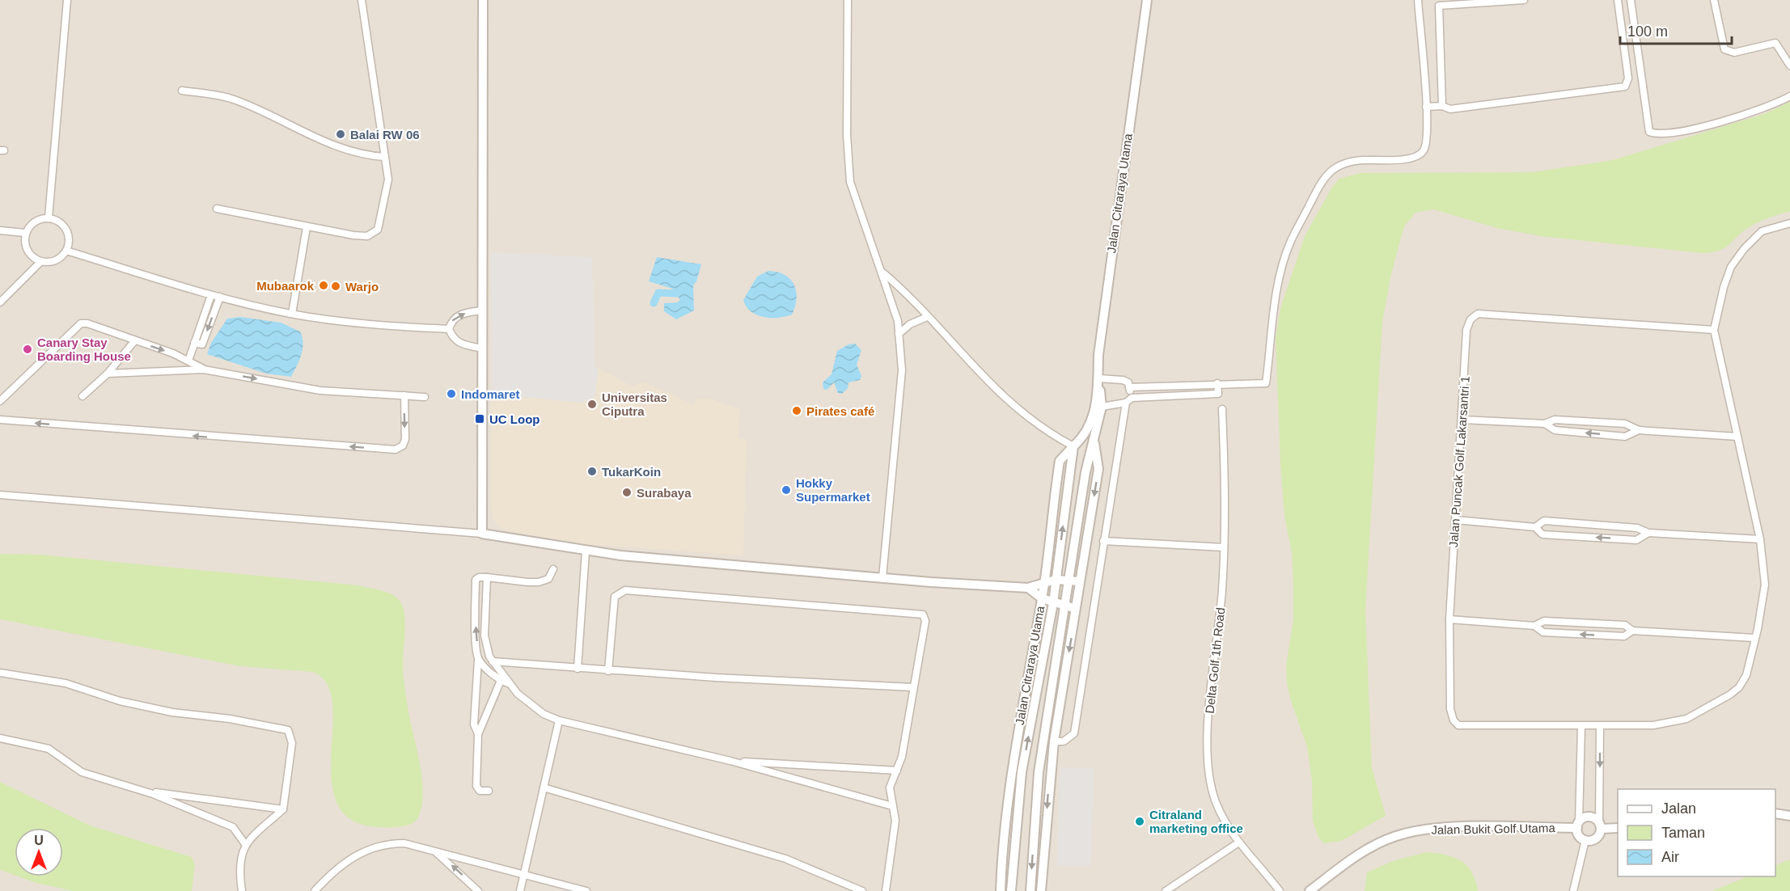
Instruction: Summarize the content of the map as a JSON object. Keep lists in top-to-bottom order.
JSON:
{
  "streets": {
    "street": [
      "Jalan Citraraya Utama",
      "Jalan Puncak Golf Lakarsantri 1",
      "Delta Golf 1th Road",
      "Jalan Bukit Golf Utama"
    ]
  },
  "places": {
    "other": [
      "Balai RW 06",
      "Mubaarok",
      "Warjo",
      "Canary Stay Boarding House",
      "Indomaret",
      "Universitas Ciputra",
      "Pirates café",
      "TukarKoin",
      "Hokky Supermarket",
      "Surabaya",
      "Citraland marketing office"
    ],
    "transit": ["UC Loop"]
  },
  "legend": ["Jalan", "Taman", "Air"],
  "scale_bar": "100 m",
  "north": "top"
}
